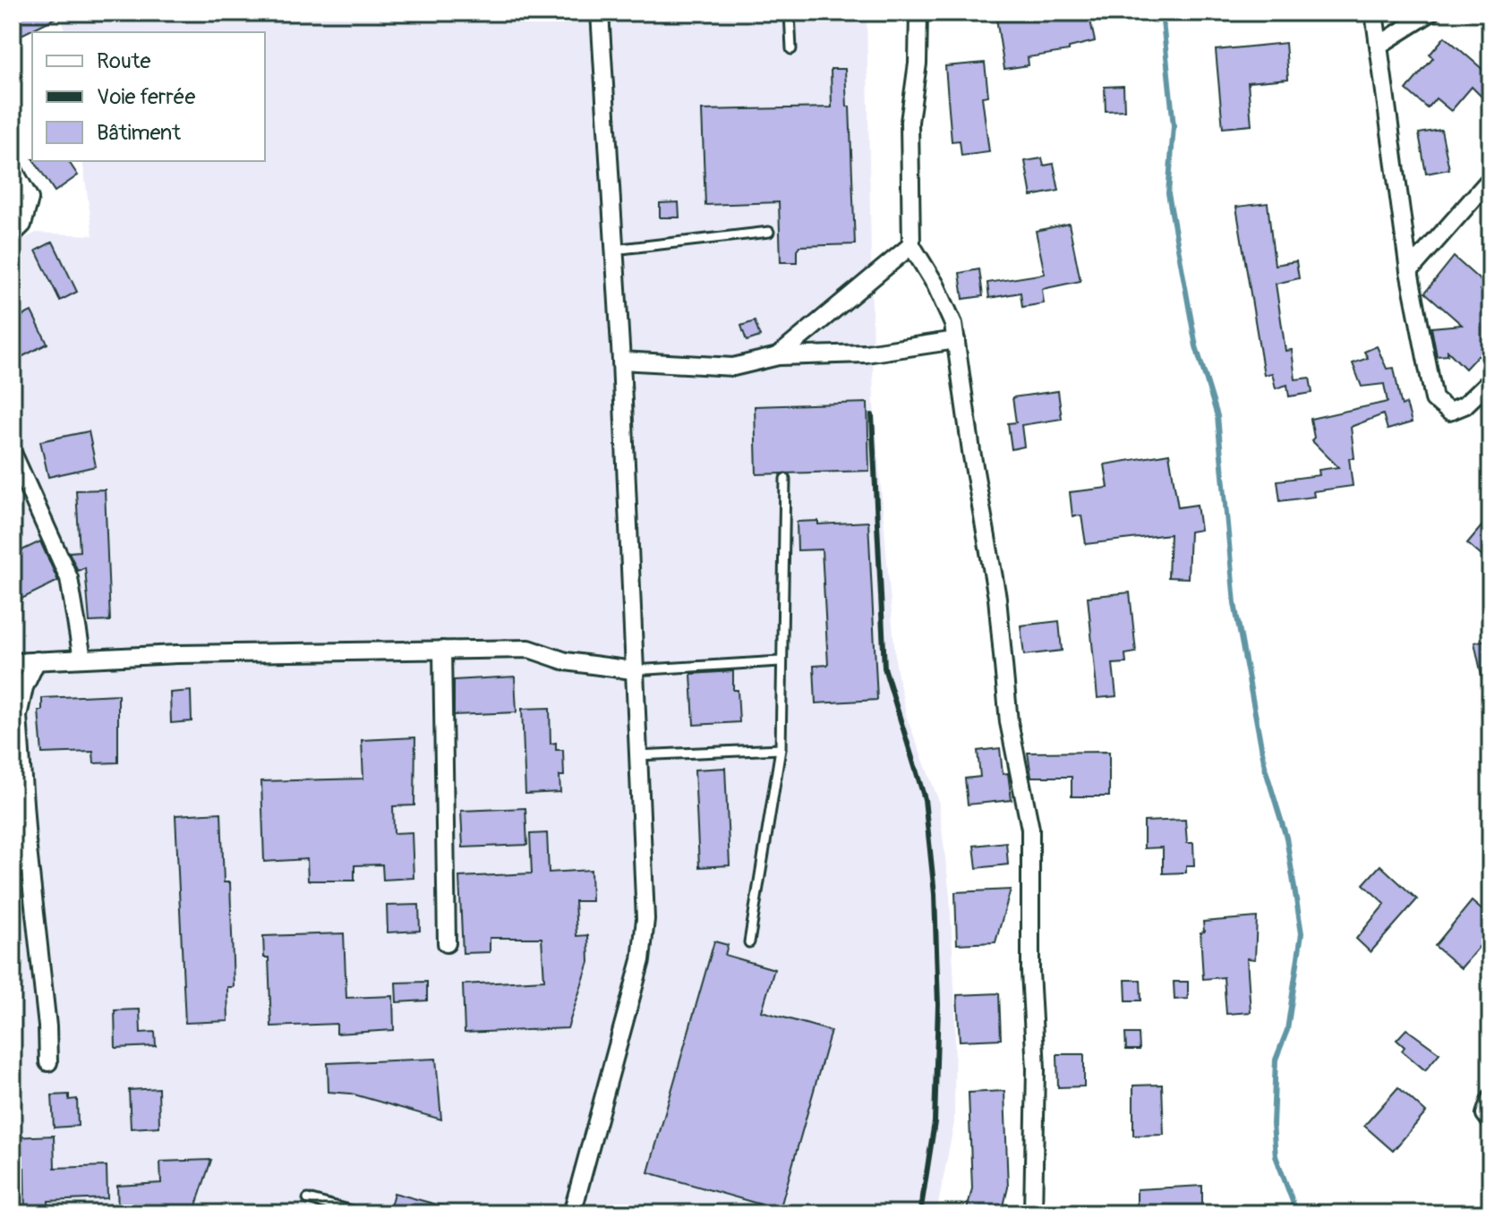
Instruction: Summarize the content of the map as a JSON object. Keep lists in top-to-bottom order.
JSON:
{
  "legend": ["Route", "Voie ferrée", "Bâtiment"]
}
